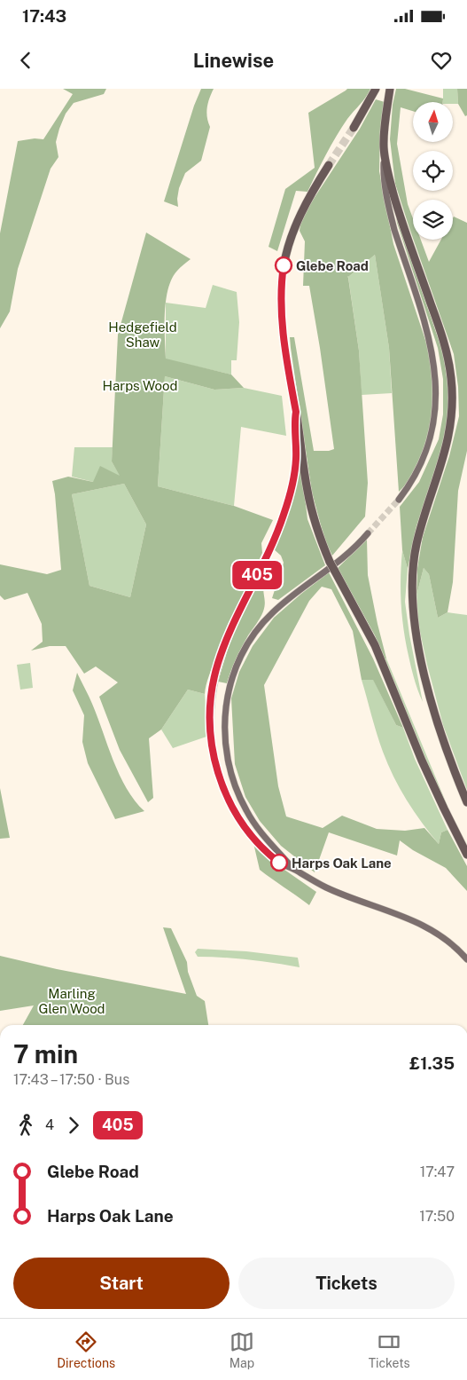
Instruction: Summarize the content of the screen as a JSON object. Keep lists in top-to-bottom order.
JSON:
{
  "parks": ["Hedgefield Shaw", "Harps Wood", "Marling Glen Wood"],
  "places": ["Glebe Road", "Harps Oak Lane"],
  "lines": ["bus line 405"],
  "north": "top",
  "page": {
    "status": "17:43",
    "header": "Linewise",
    "on_map": "405",
    "heading": ["7 min", "17:43 – 17:50 · Bus", "£1.35"],
    "legs": ["4", "405"],
    "list": [
      {
        "name": "Glebe Road",
        "value": "17:47"
      },
      {
        "name": "Harps Oak Lane",
        "value": "17:50"
      }
    ],
    "buttons": ["Start", "Tickets"],
    "tabs": ["Directions", "Map", "Tickets"]
  }
}
